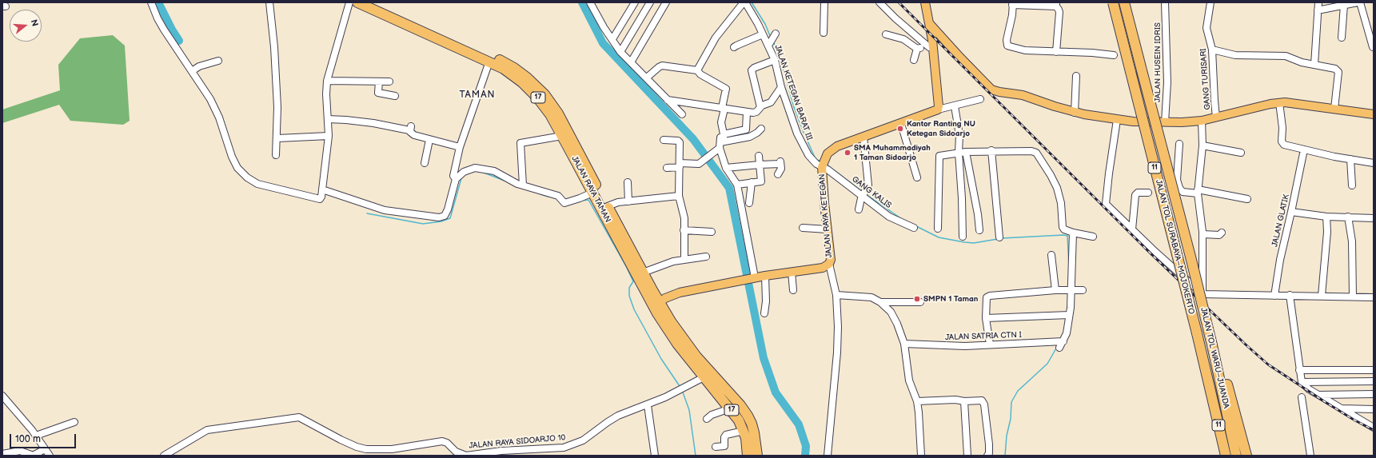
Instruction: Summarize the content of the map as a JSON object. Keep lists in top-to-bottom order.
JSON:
{
  "streets": {
    "highway": [
      "17",
      "11",
      "JALAN RAYA TAMAN",
      "JALAN TOL SURABAYA–MOJOKERTO",
      "JALAN TOL WARU–JUANDA"
    ],
    "main road": ["JALAN RAYA KETEGAN"],
    "street": [
      "JALAN HUSEIN IDRIS",
      "GANG TURISARI",
      "JALAN KETEGAN BARAT III",
      "GANG KALIS",
      "JALAN GLATIK",
      "JALAN SATRIA CTN I",
      "JALAN RAYA SIDOARJO 10"
    ]
  },
  "crossings": [
    ["JALAN KETEGAN BARAT III", "GANG KALIS"],
    ["JALAN KETEGAN BARAT III", "JALAN RAYA KETEGAN"],
    ["JALAN RAYA TAMAN", "JALAN RAYA KETEGAN"],
    ["JALAN RAYA TAMAN", "JALAN RAYA SIDOARJO 10"],
    ["GANG KALIS", "JALAN RAYA KETEGAN"],
    ["JALAN TOL SURABAYA–MOJOKERTO", "JALAN TOL WARU–JUANDA"]
  ],
  "districts": ["TAMAN"],
  "places": ["Kantor Ranting NU Ketegan Sidoarjo", "SMA Muhammadiyah 1 Taman Sidoarjo", "SMPN 1 Taman"],
  "scale_bar": "100 m",
  "north": "right"
}
